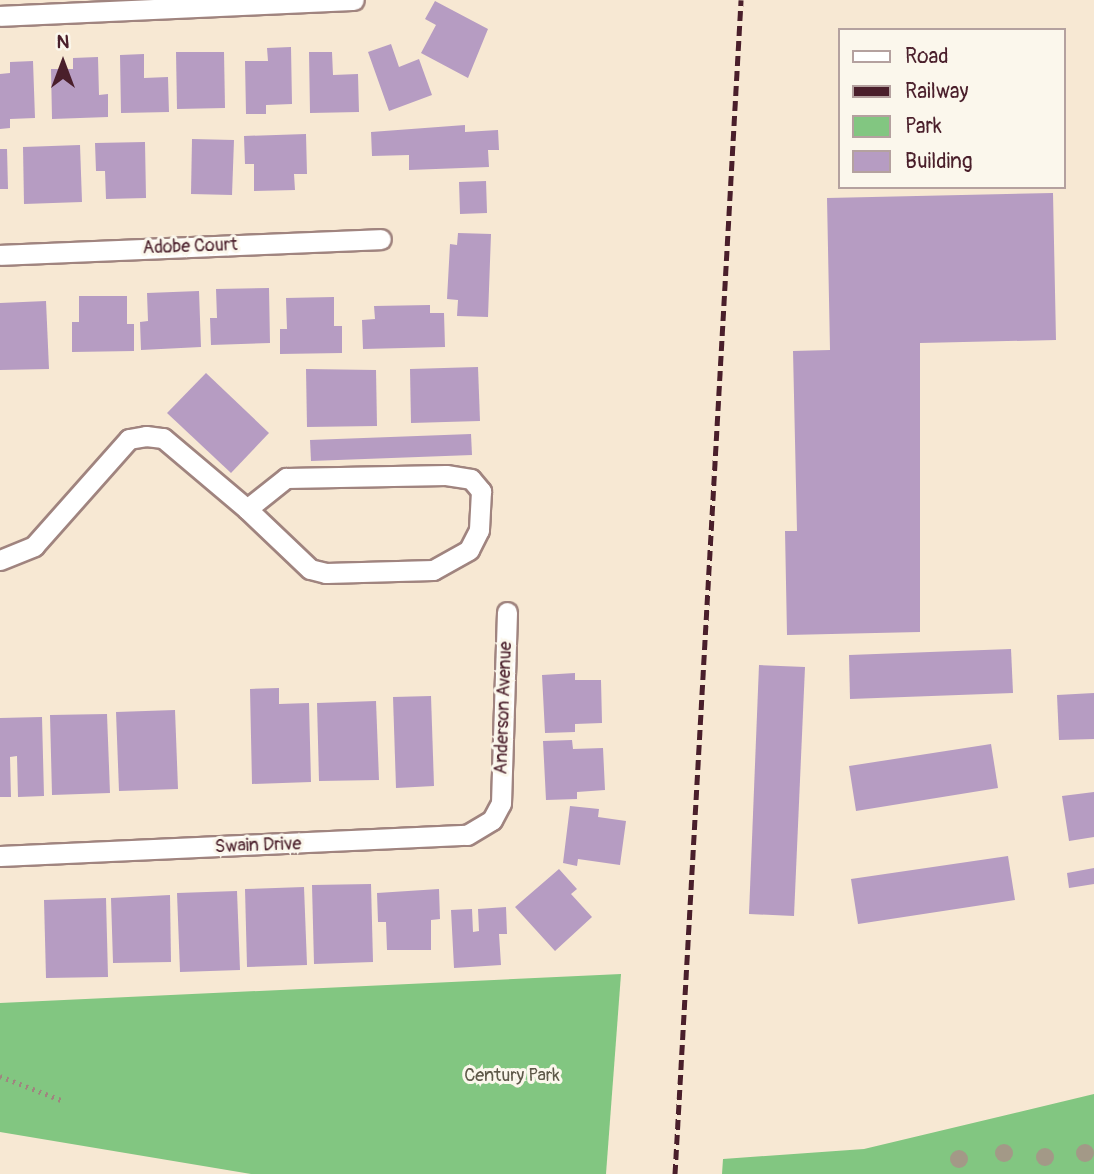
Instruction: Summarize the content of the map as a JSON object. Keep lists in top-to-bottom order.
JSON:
{
  "streets": {
    "street": ["Adobe Court", "Anderson Avenue", "Swain Drive"]
  },
  "crossings": [
    ["Anderson Avenue", "Swain Drive"]
  ],
  "parks": ["Century Park"],
  "legend": [
    "Road",
    "Railway",
    "Park",
    "Building"
  ],
  "north": "top"
}
